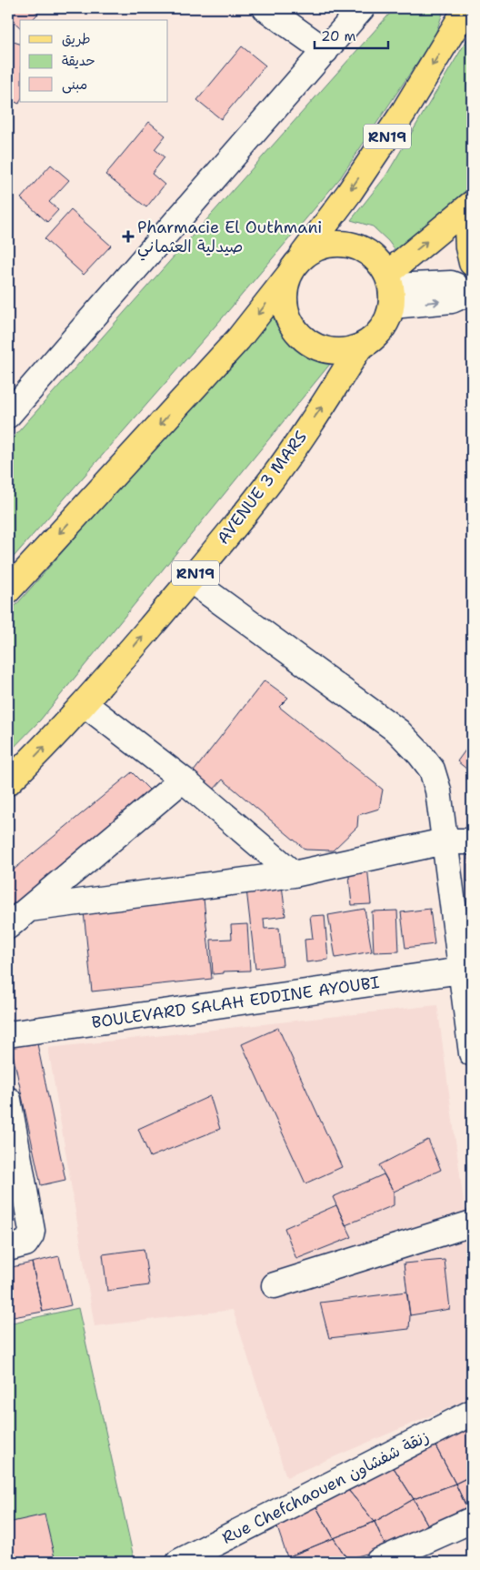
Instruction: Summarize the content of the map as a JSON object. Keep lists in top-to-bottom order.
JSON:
{
  "streets": {
    "main road": ["RN19", "AVENUE 3 MARS"],
    "street": ["BOULEVARD SALAH EDDINE AYOUBI", "Rue Chefchaouen زنقة شفشاون"]
  },
  "crossings": [
    ["RN19", "AVENUE 3 MARS"]
  ],
  "places": {
    "health": ["Pharmacie El Outhmani صيدلية العثماني"]
  },
  "legend": ["طريق", "حديقة", "مبنى"],
  "scale_bar": "20 m"
}
